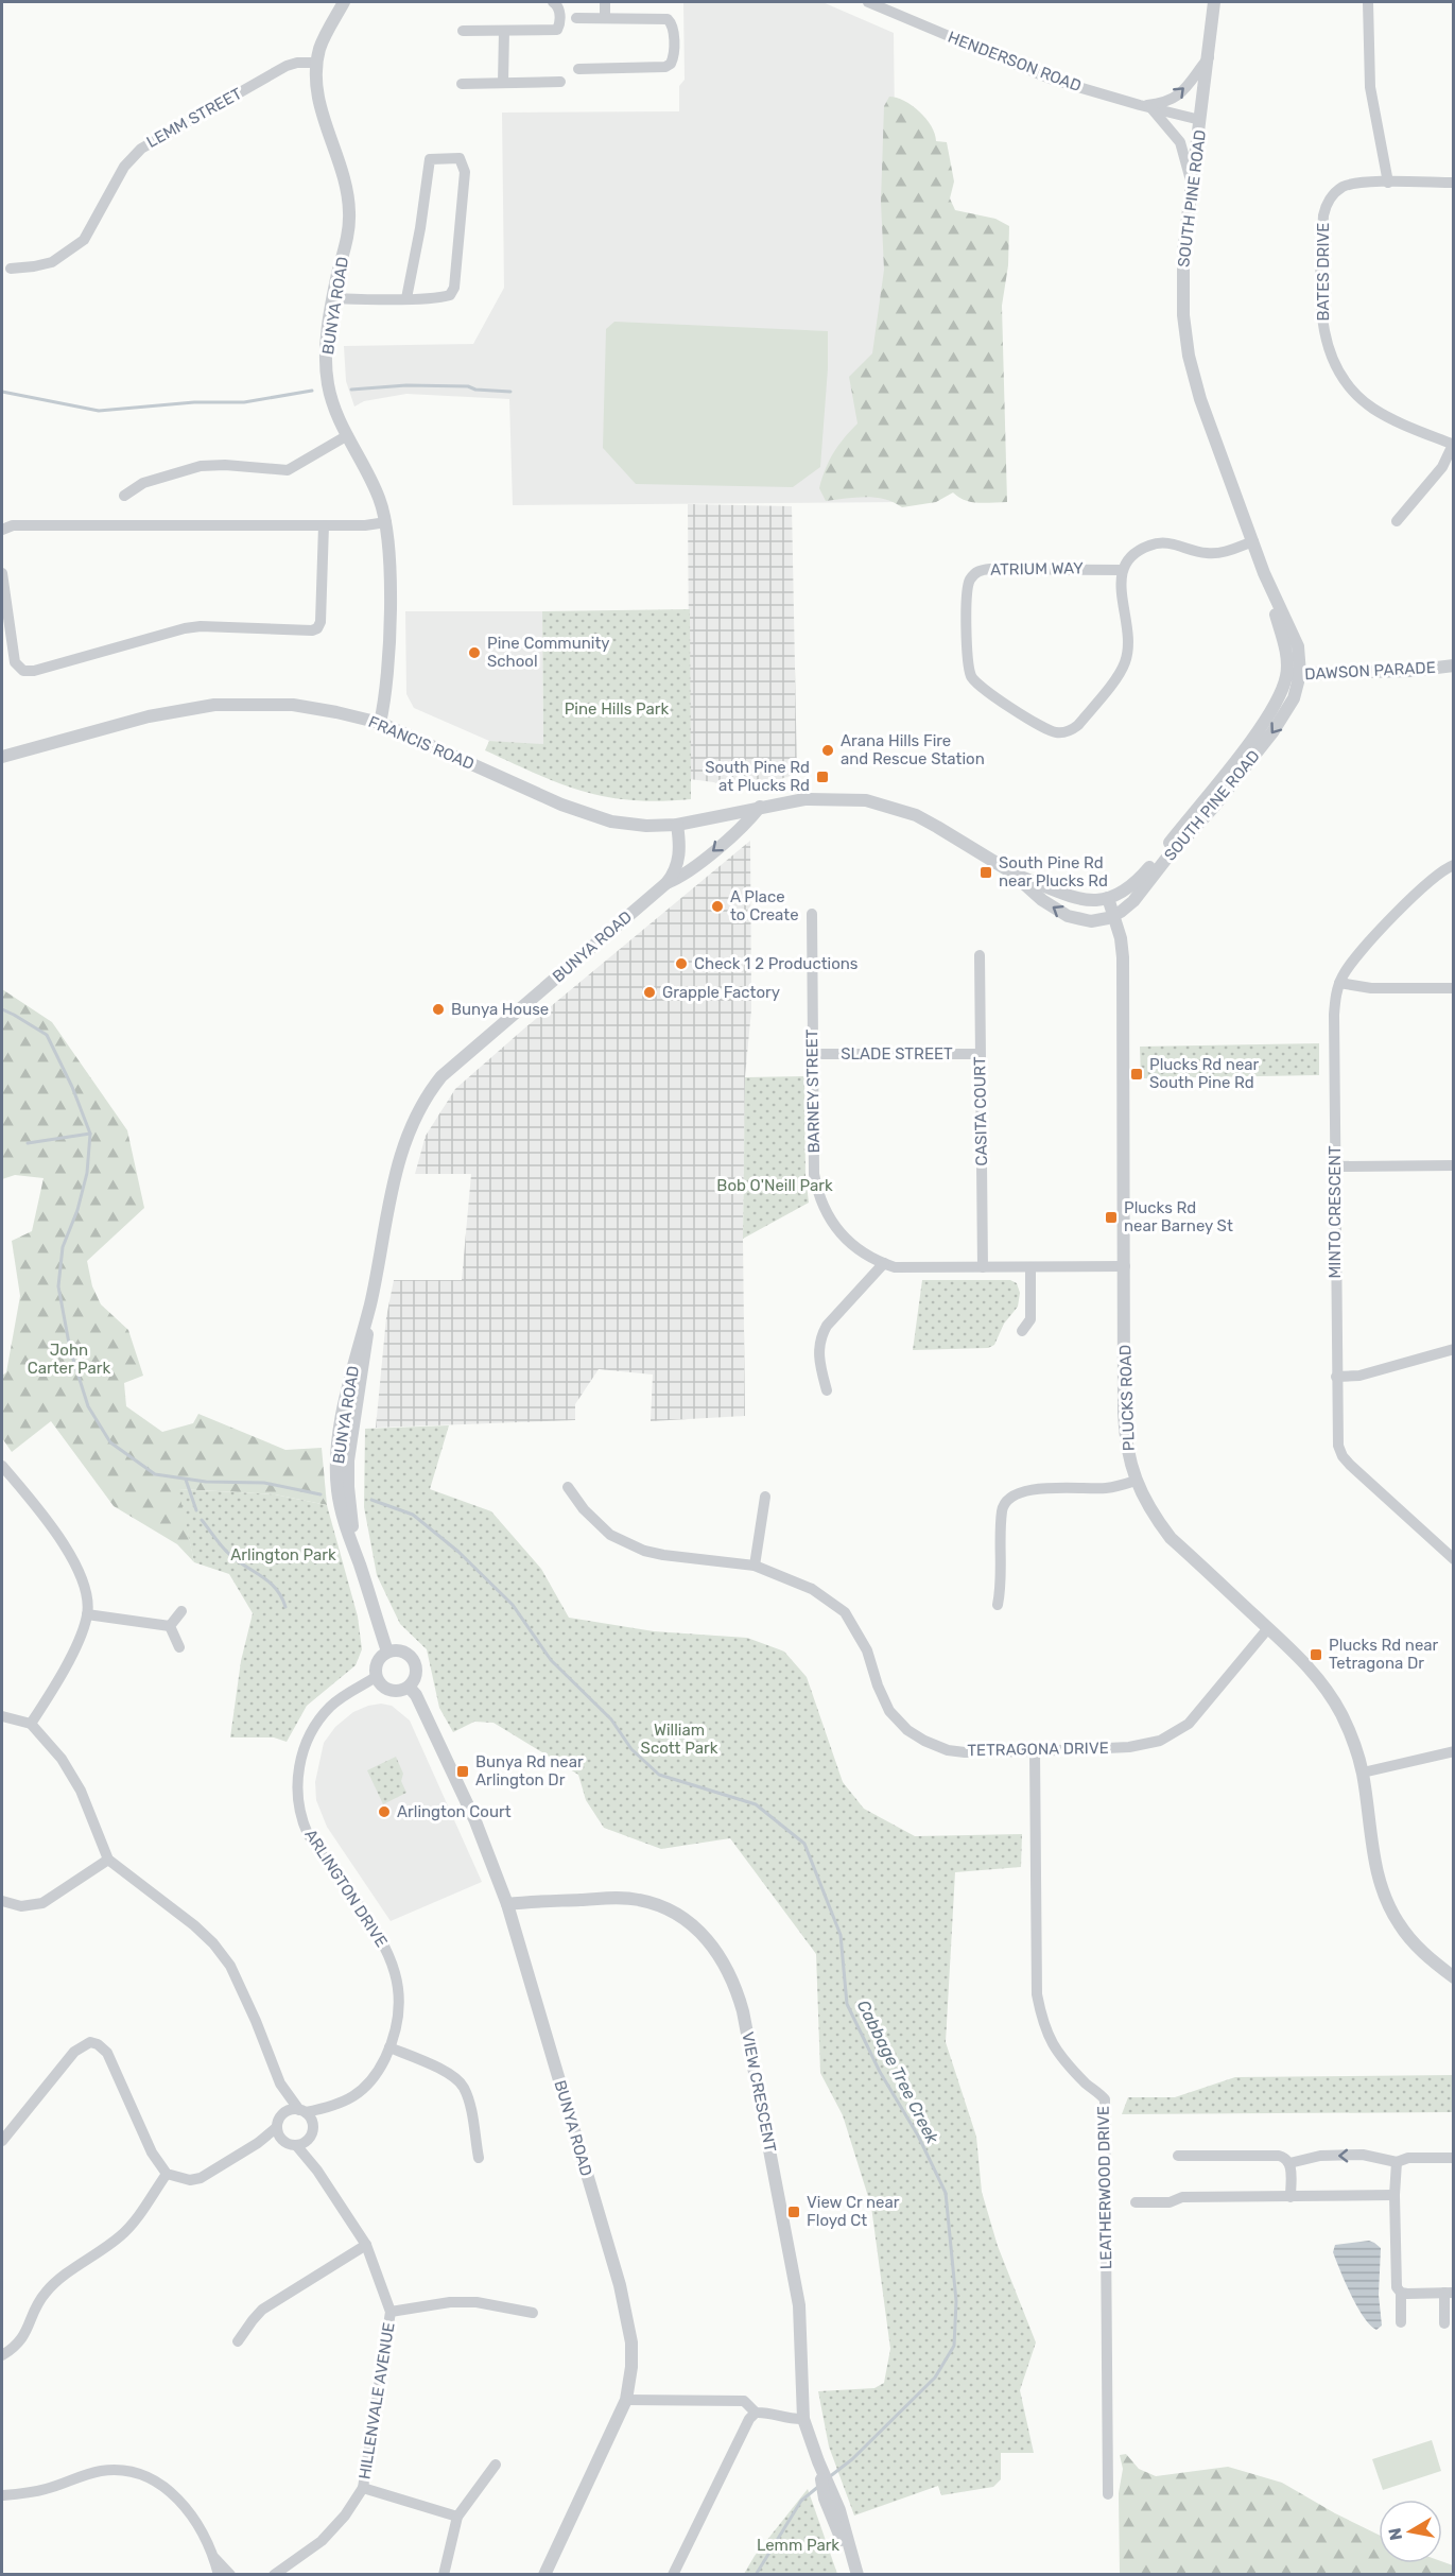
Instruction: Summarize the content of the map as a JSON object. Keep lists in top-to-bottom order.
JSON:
{
  "streets": {
    "street": [
      "HENDERSON ROAD",
      "LEMM STREET",
      "SOUTH PINE ROAD",
      "BATES DRIVE",
      "BUNYA ROAD",
      "ATRIUM WAY",
      "DAWSON PARADE",
      "FRANCIS ROAD",
      "SLADE STREET",
      "BARNEY STREET",
      "CASITA COURT",
      "MINTO CRESCENT",
      "PLUCKS ROAD",
      "TETRAGONA DRIVE",
      "ARLINGTON DRIVE",
      "VIEW CRESCENT",
      "LEATHERWOOD DRIVE",
      "HILLENVALE AVENUE"
    ]
  },
  "crossings": [
    ["HENDERSON ROAD", "SOUTH PINE ROAD"],
    ["LEMM STREET", "BUNYA ROAD"],
    ["SOUTH PINE ROAD", "BUNYA ROAD"],
    ["SOUTH PINE ROAD", "DAWSON PARADE"],
    ["SOUTH PINE ROAD", "FRANCIS ROAD"],
    ["SOUTH PINE ROAD", "PLUCKS ROAD"],
    ["BUNYA ROAD", "FRANCIS ROAD"],
    ["BUNYA ROAD", "ARLINGTON DRIVE"],
    ["BUNYA ROAD", "VIEW CRESCENT"],
    ["SLADE STREET", "BARNEY STREET"],
    ["SLADE STREET", "CASITA COURT"],
    ["BARNEY STREET", "CASITA COURT"],
    ["BARNEY STREET", "PLUCKS ROAD"],
    ["PLUCKS ROAD", "TETRAGONA DRIVE"],
    ["TETRAGONA DRIVE", "LEATHERWOOD DRIVE"],
    ["ARLINGTON DRIVE", "HILLENVALE AVENUE"]
  ],
  "water": ["Cabbage Tree Creek"],
  "parks": [
    "Pine Hills Park",
    "Bob O'Neill Park",
    "John Carter Park",
    "Arlington Park",
    "William Scott Park",
    "Lemm Park"
  ],
  "places": {
    "other": [
      "Pine Community School",
      "Arana Hills Fire and Rescue Station",
      "A Place to Create",
      "Check 1 2 Productions",
      "Grapple Factory",
      "Bunya House",
      "Arlington Court"
    ],
    "transit": [
      "South Pine Rd at Plucks Rd",
      "South Pine Rd near Plucks Rd",
      "Plucks Rd near South Pine Rd",
      "Plucks Rd near Barney St",
      "Plucks Rd near Tetragona Dr",
      "Bunya Rd near Arlington Dr",
      "View Cr near Floyd Ct"
    ]
  },
  "north": "left"
}
